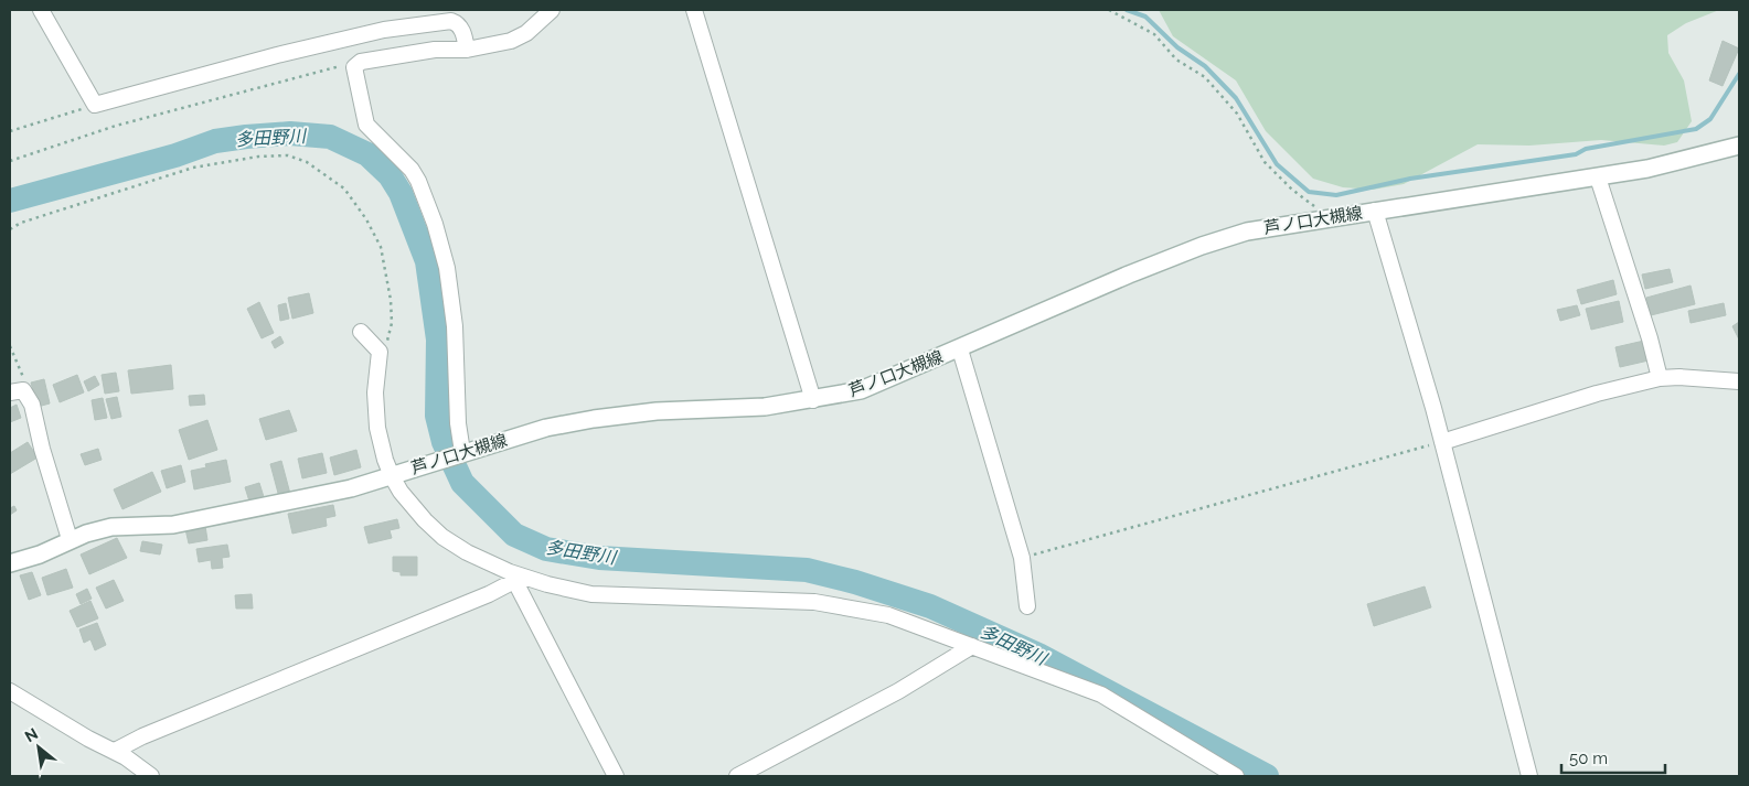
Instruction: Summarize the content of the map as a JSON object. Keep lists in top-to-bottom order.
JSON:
{
  "streets": {
    "main road": ["芦ノ口大槻線"]
  },
  "water": ["多田野川"],
  "scale_bar": "50 m",
  "north": "top left"
}
